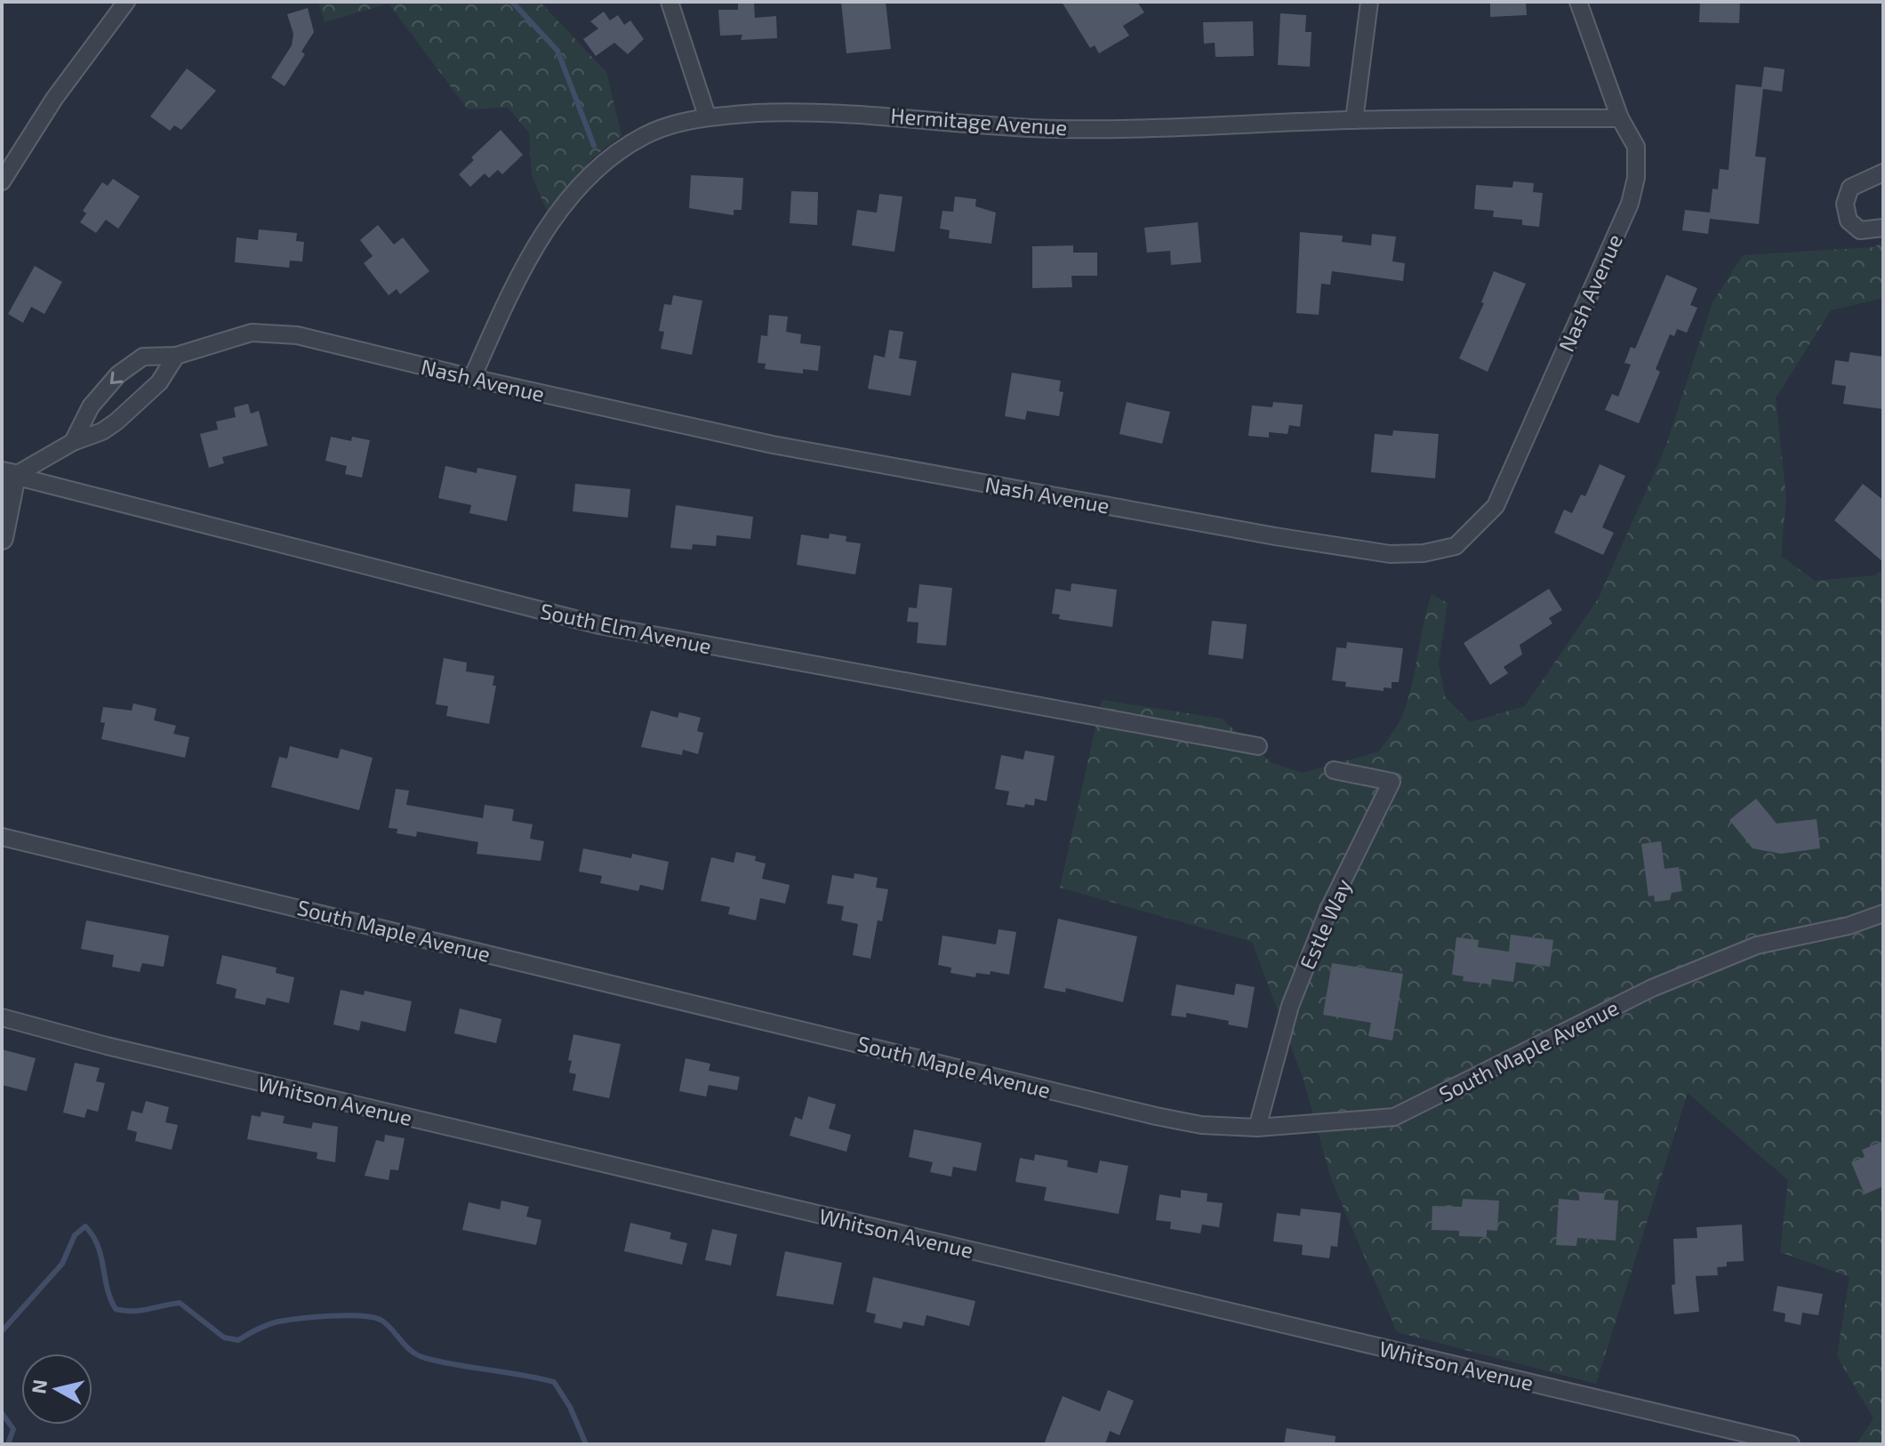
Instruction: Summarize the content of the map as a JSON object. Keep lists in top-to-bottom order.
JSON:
{
  "streets": {
    "street": [
      "Hermitage Avenue",
      "Nash Avenue",
      "South Elm Avenue",
      "Estle Way",
      "South Maple Avenue",
      "Whitson Avenue"
    ]
  },
  "crossings": [
    ["Hermitage Avenue", "Nash Avenue"],
    ["Estle Way", "South Maple Avenue"]
  ],
  "north": "left"
}
